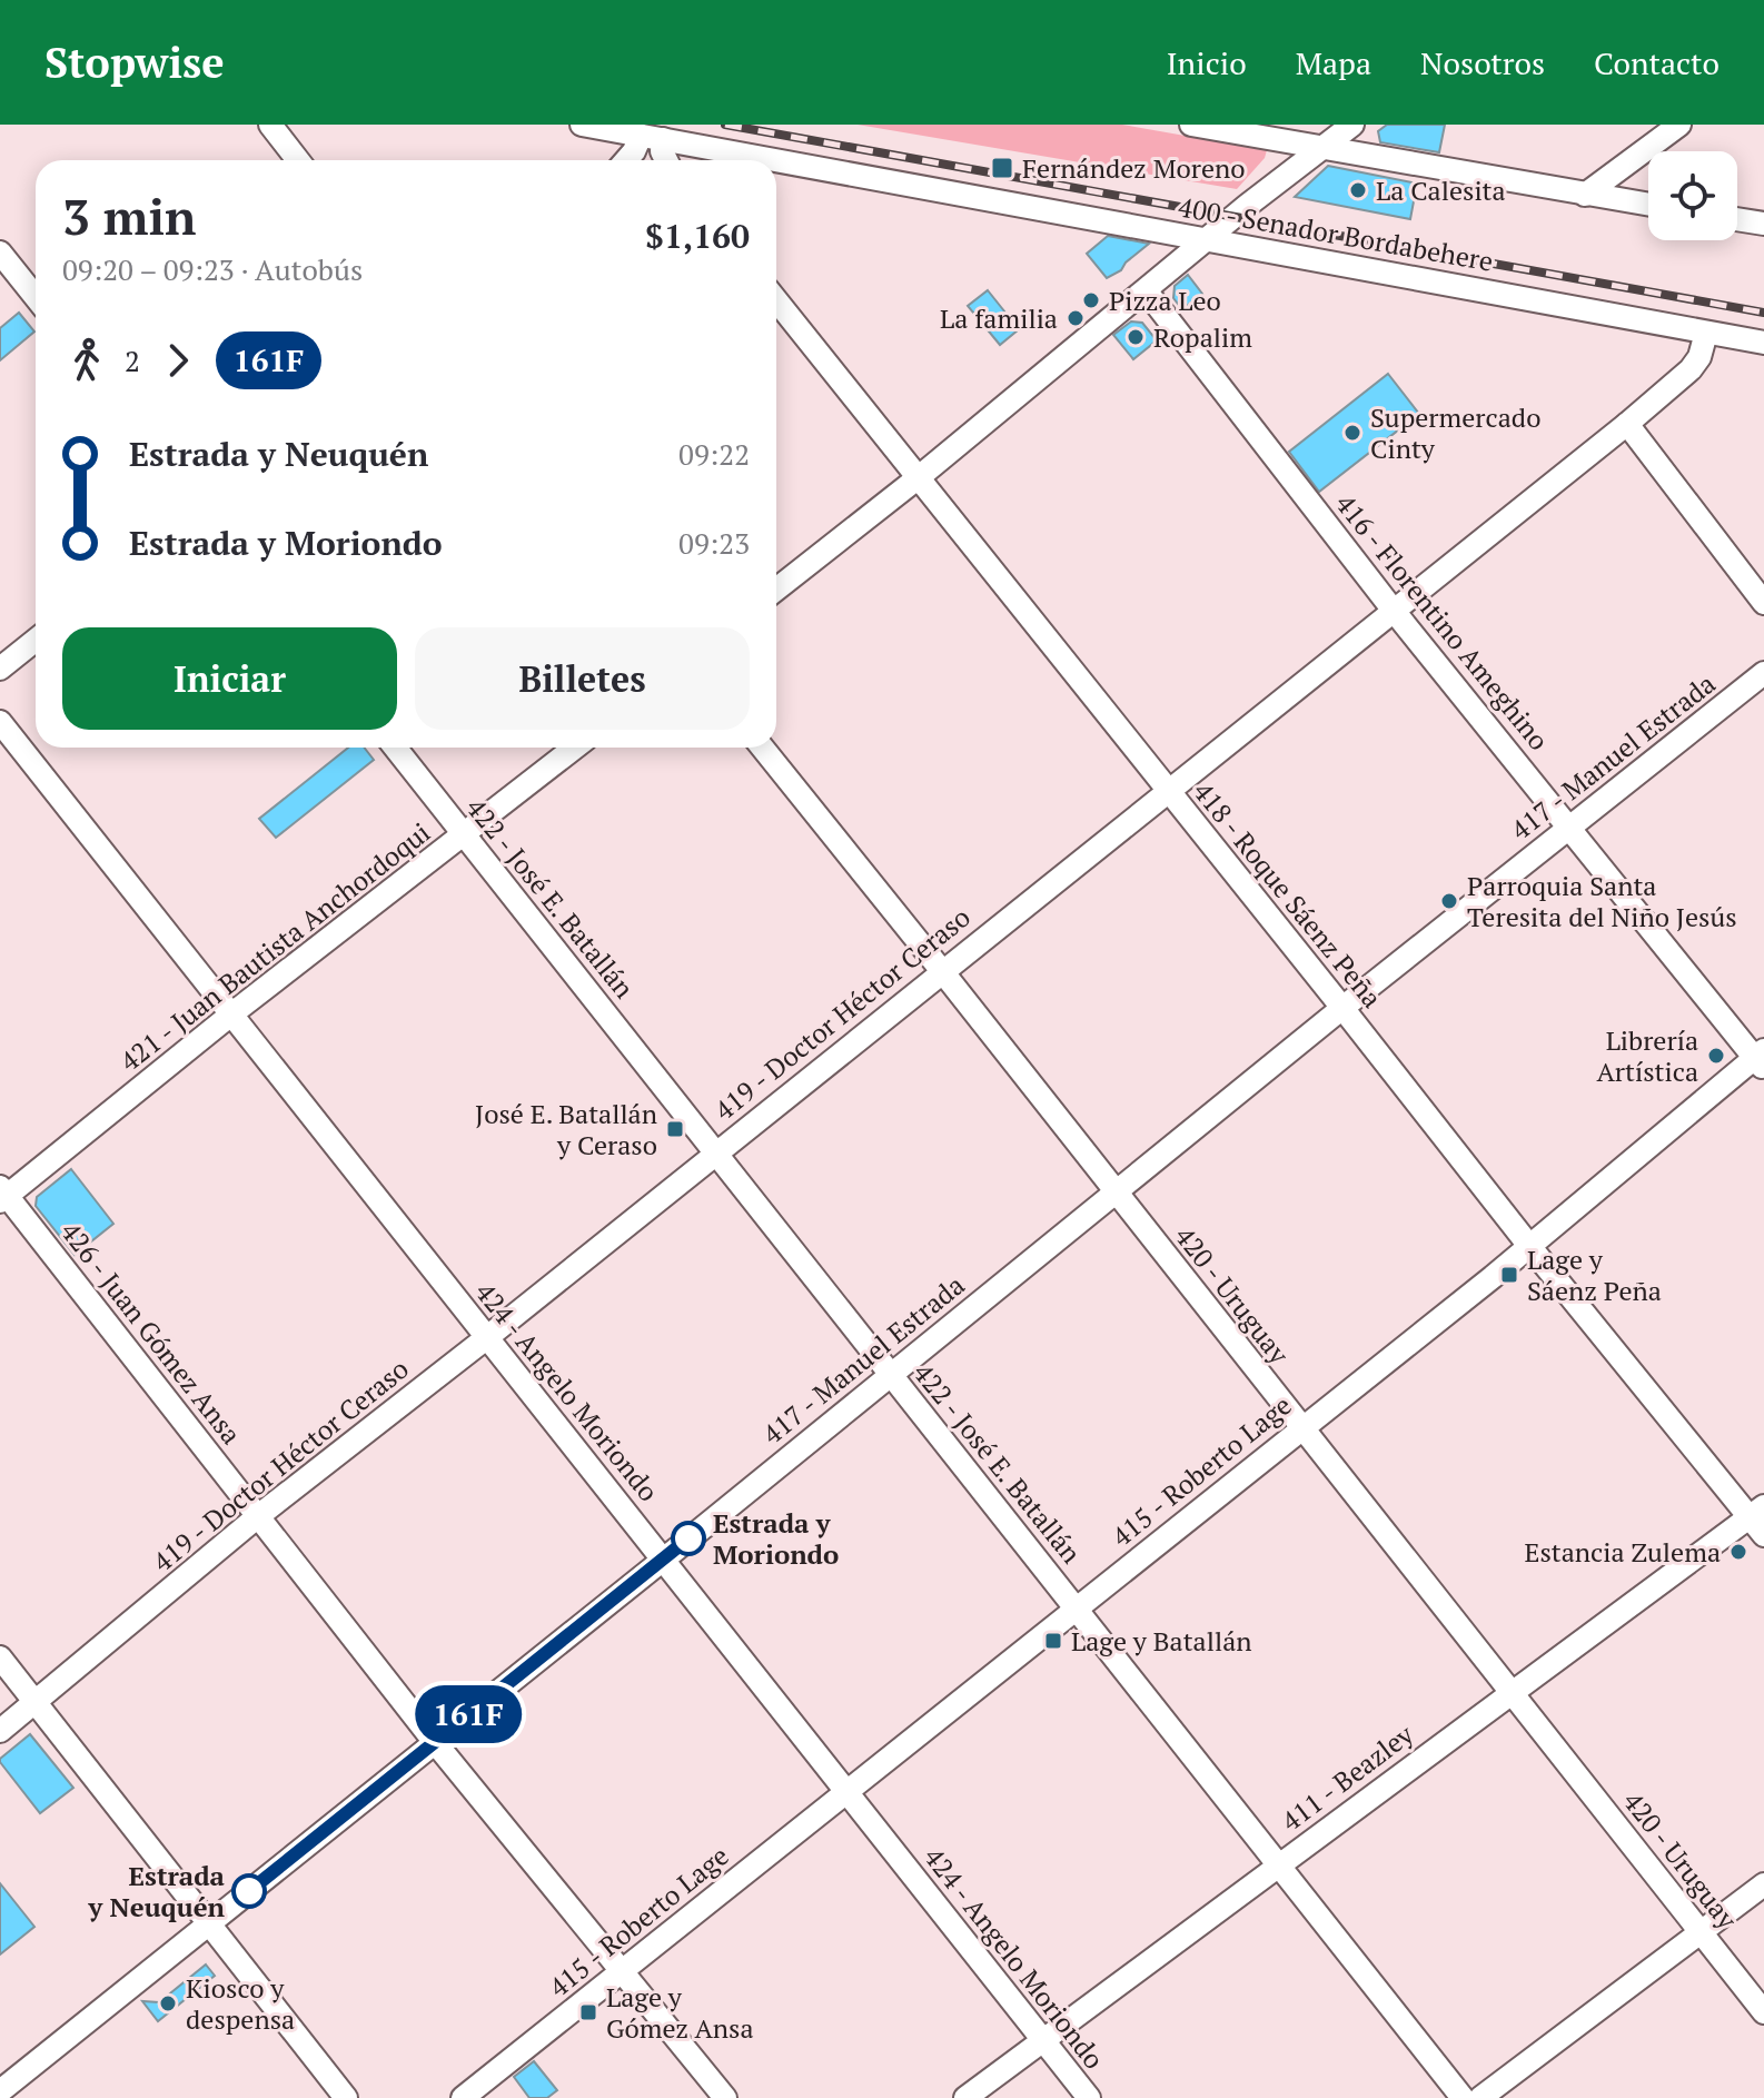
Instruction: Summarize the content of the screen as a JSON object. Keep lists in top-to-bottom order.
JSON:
{
  "streets": {
    "street": [
      "400 - Senador Bordabehere",
      "416 - Florentino Ameghino",
      "417 - Manuel Estrada",
      "418 - Roque Sáenz Peña",
      "422 - José E. Batallán",
      "421 - Juan Bautista Anchordoqui",
      "419 - Doctor Héctor Ceraso",
      "420 - Uruguay",
      "426 - Juan Gómez Ansa",
      "424 - Angelo Moriondo",
      "415 - Roberto Lage",
      "411 - Beazley"
    ]
  },
  "crossings": [
    ["400 - Senador Bordabehere", "419 - Doctor Héctor Ceraso"],
    ["416 - Florentino Ameghino", "417 - Manuel Estrada"],
    ["416 - Florentino Ameghino", "419 - Doctor Héctor Ceraso"],
    ["416 - Florentino Ameghino", "415 - Roberto Lage"],
    ["417 - Manuel Estrada", "418 - Roque Sáenz Peña"],
    ["417 - Manuel Estrada", "422 - José E. Batallán"],
    ["417 - Manuel Estrada", "420 - Uruguay"],
    ["417 - Manuel Estrada", "426 - Juan Gómez Ansa"],
    ["417 - Manuel Estrada", "424 - Angelo Moriondo"],
    ["418 - Roque Sáenz Peña", "419 - Doctor Héctor Ceraso"],
    ["418 - Roque Sáenz Peña", "415 - Roberto Lage"],
    ["418 - Roque Sáenz Peña", "411 - Beazley"],
    ["422 - José E. Batallán", "421 - Juan Bautista Anchordoqui"],
    ["422 - José E. Batallán", "419 - Doctor Héctor Ceraso"],
    ["422 - José E. Batallán", "415 - Roberto Lage"],
    ["422 - José E. Batallán", "411 - Beazley"],
    ["421 - Juan Bautista Anchordoqui", "426 - Juan Gómez Ansa"],
    ["421 - Juan Bautista Anchordoqui", "424 - Angelo Moriondo"],
    ["419 - Doctor Héctor Ceraso", "420 - Uruguay"],
    ["419 - Doctor Héctor Ceraso", "426 - Juan Gómez Ansa"],
    ["419 - Doctor Héctor Ceraso", "424 - Angelo Moriondo"],
    ["420 - Uruguay", "415 - Roberto Lage"],
    ["420 - Uruguay", "411 - Beazley"],
    ["426 - Juan Gómez Ansa", "415 - Roberto Lage"],
    ["424 - Angelo Moriondo", "415 - Roberto Lage"],
    ["424 - Angelo Moriondo", "411 - Beazley"]
  ],
  "places": {
    "transit": [
      "Fernández Moreno",
      "José E. Batallán y Ceraso",
      "Lage y Sáenz Peña",
      "Lage y Batallán",
      "Lage y Gómez Ansa"
    ],
    "other": [
      "La Calesita",
      "Pizza Leo",
      "La familia",
      "Ropalim",
      "Supermercado Cinty",
      "Parroquia Santa Teresita del Niño Jesús",
      "Librería Artística",
      "Estrada y Moriondo",
      "Estancia Zulema",
      "Estrada y Neuquén",
      "Kiosco y despensa"
    ]
  },
  "lines": ["bus line 161F"],
  "page": {
    "header": "Stopwise",
    "nav": [
      "Inicio",
      "Mapa",
      "Nosotros",
      "Contacto"
    ],
    "on_map": "161F",
    "heading": ["3 min", "09:20 – 09:23 · Autobús", "$1,160"],
    "legs": ["2", "161F"],
    "list": [
      {
        "name": "Estrada y Neuquén",
        "value": "09:22"
      },
      {
        "name": "Estrada y Moriondo",
        "value": "09:23"
      }
    ],
    "buttons": ["Iniciar", "Billetes"]
  }
}
